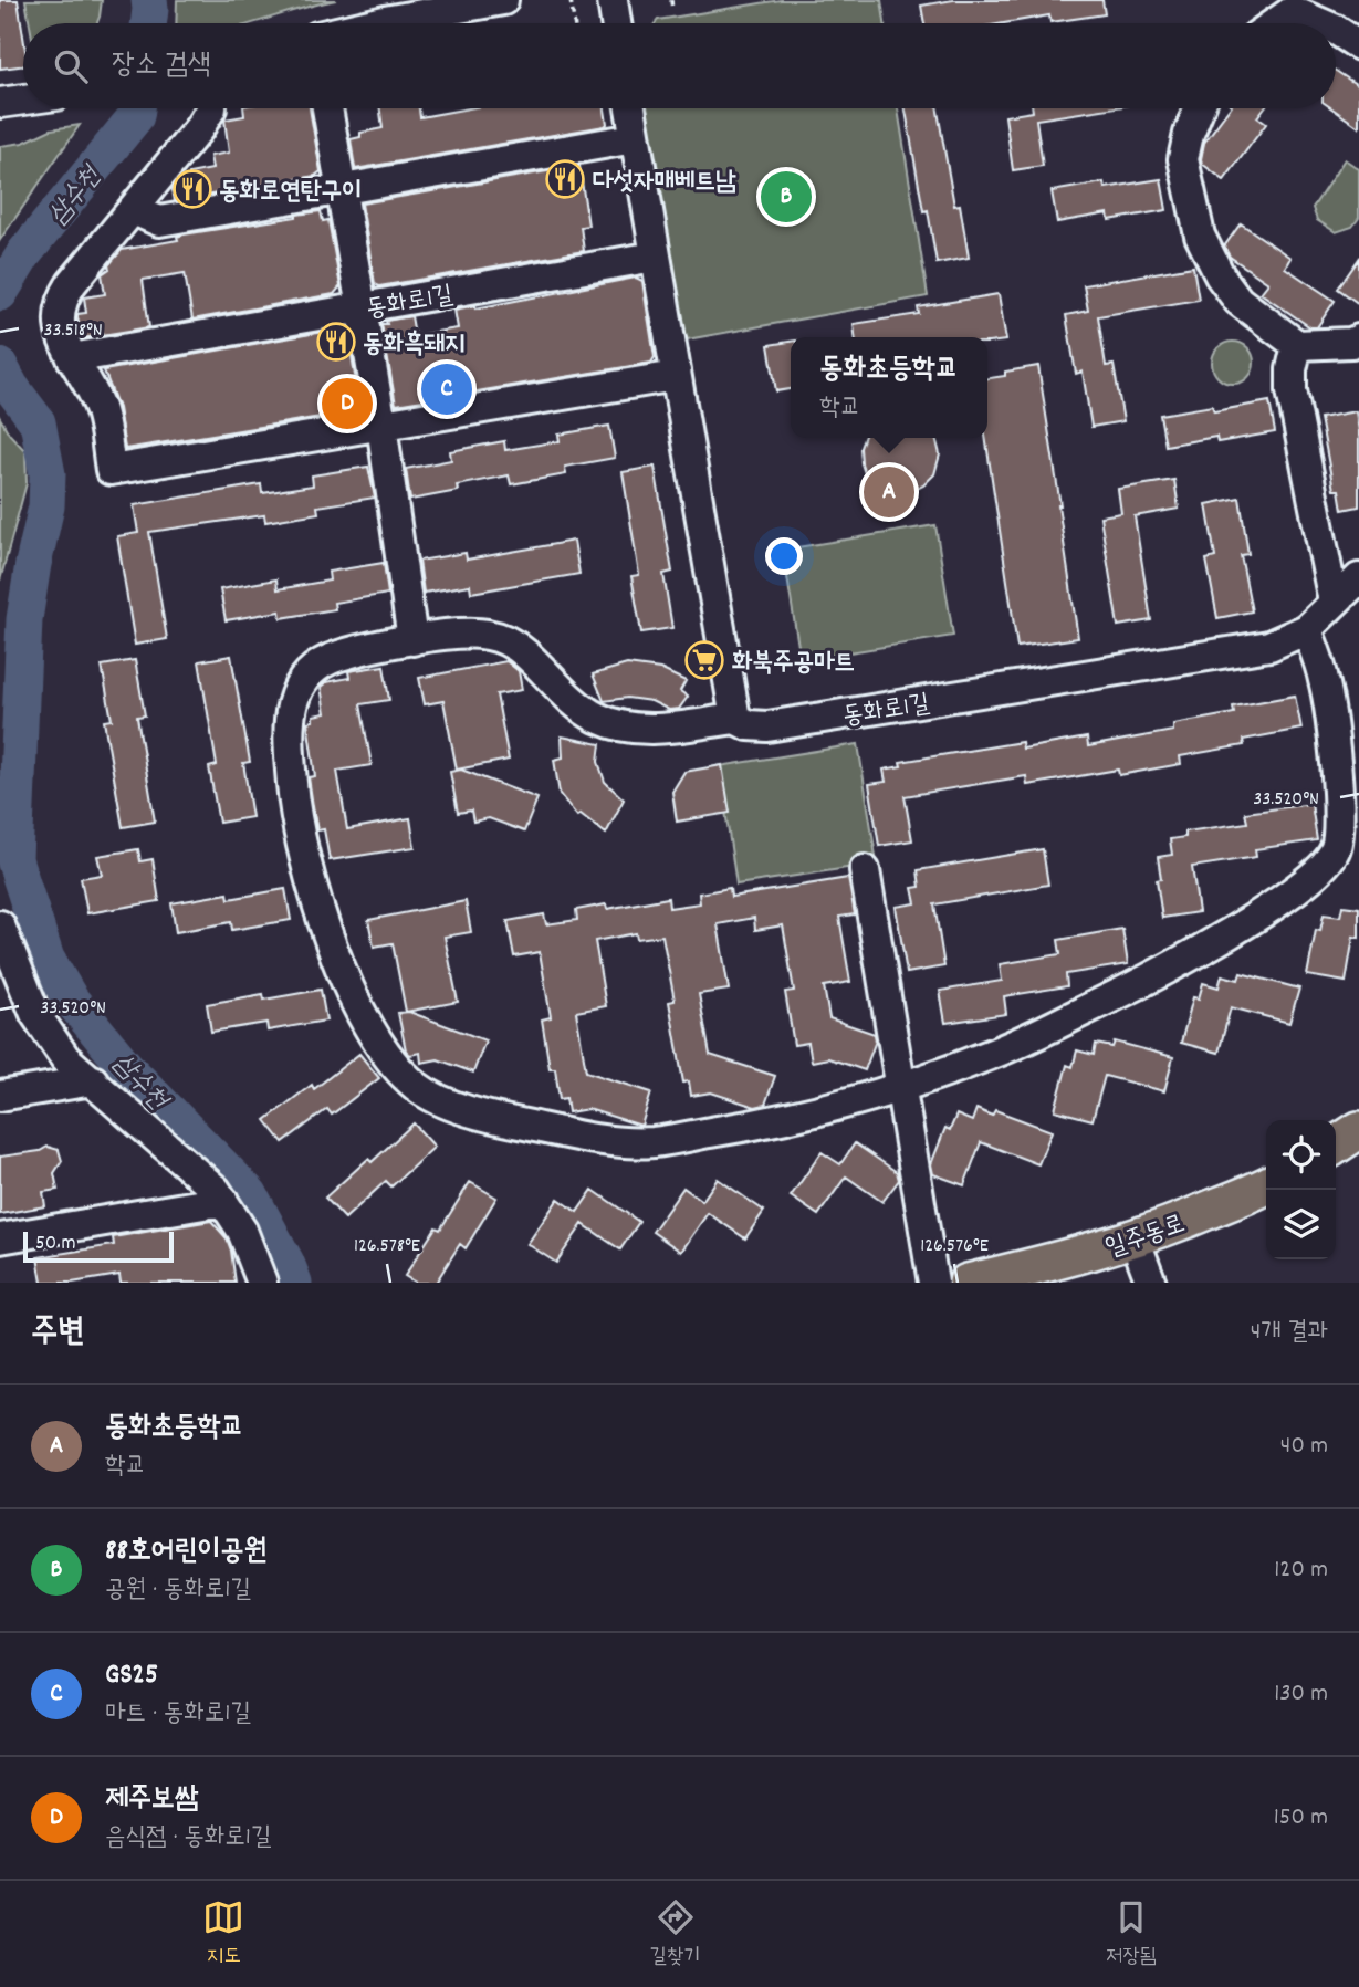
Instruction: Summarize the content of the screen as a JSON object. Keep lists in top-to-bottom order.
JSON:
{
  "streets": {
    "main road": ["일주동로"],
    "street": ["동화로1길"]
  },
  "water": ["삼수천"],
  "places": {
    "restaurant": ["다섯자매베트남", "동화로연탄구이", "동화흑돼지"],
    "supermarket": ["화북주공마트"]
  },
  "scale_bar": "50 m",
  "page": {
    "search": "장소 검색",
    "pins": [
      "B",
      "C",
      "D",
      "A"
    ],
    "popup": ["동화초등학교", "학교"],
    "scale": "50 m",
    "heading": ["주변", "4개 결과"],
    "list": [
      {
        "mark": "A",
        "name": "동화초등학교",
        "note": "학교",
        "value": "40 m"
      },
      {
        "mark": "B",
        "name": "88호어린이공원",
        "note": "공원 · 동화로1길",
        "value": "120 m"
      },
      {
        "mark": "C",
        "name": "GS25",
        "note": "마트 · 동화로1길",
        "value": "130 m"
      },
      {
        "mark": "D",
        "name": "제주보쌈",
        "note": "음식점 · 동화로1길",
        "value": "150 m"
      }
    ],
    "nav": ["지도", "길찾기", "저장됨"]
  },
  "coordinates": [
    "33.518°N",
    "33.520°N",
    "126.578°E",
    "126.576°E"
  ]
}
